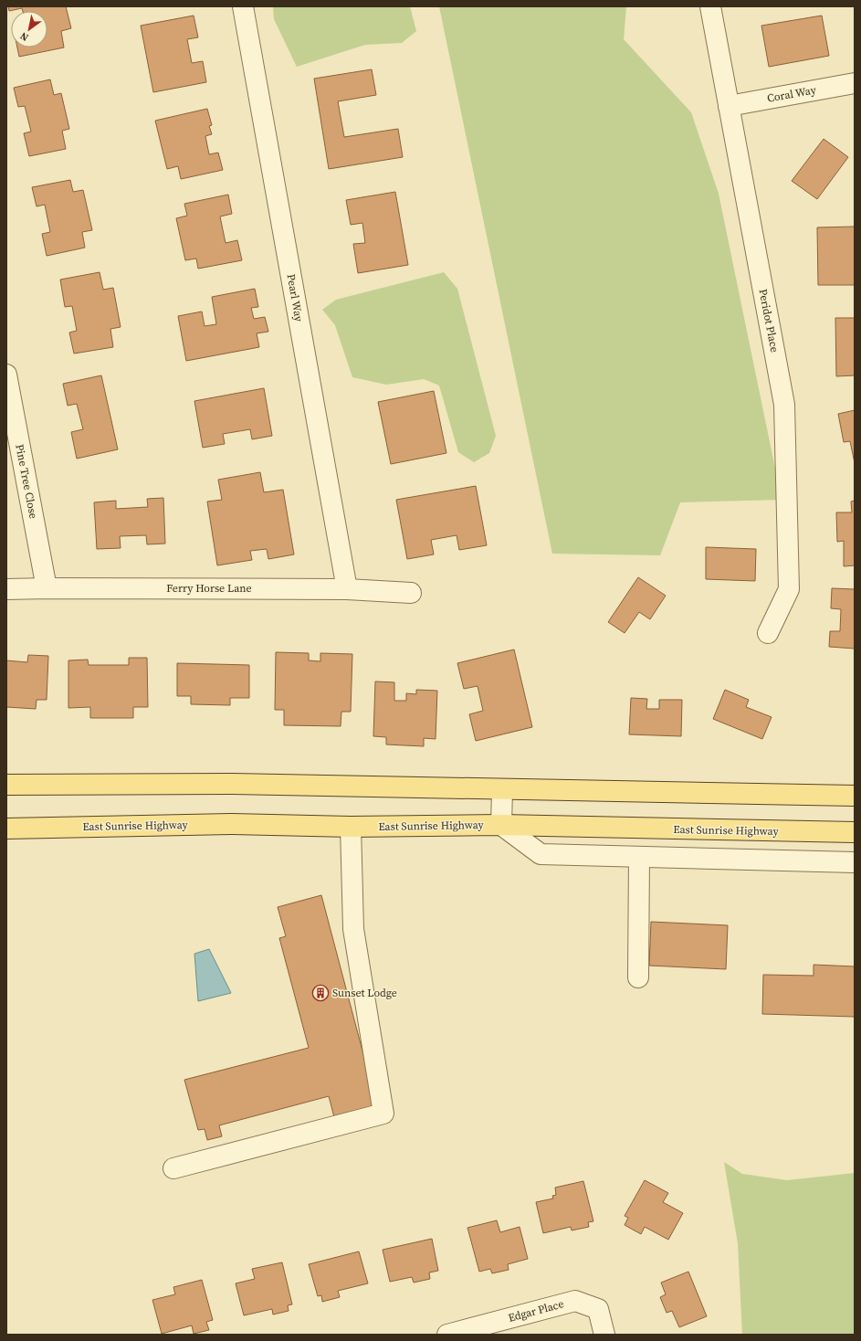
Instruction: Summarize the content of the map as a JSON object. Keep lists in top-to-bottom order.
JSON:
{
  "streets": {
    "main road": ["East Sunrise Highway"],
    "street": [
      "Coral Way",
      "Pearl Way",
      "Peridot Place",
      "Pine Tree Close",
      "Ferry Horse Lane",
      "Edgar Place"
    ]
  },
  "crossings": [
    ["Coral Way", "Peridot Place"],
    ["Pearl Way", "Ferry Horse Lane"],
    ["Pine Tree Close", "Ferry Horse Lane"]
  ],
  "places": {
    "building": ["Sunset Lodge"]
  },
  "north": "bottom left"
}
